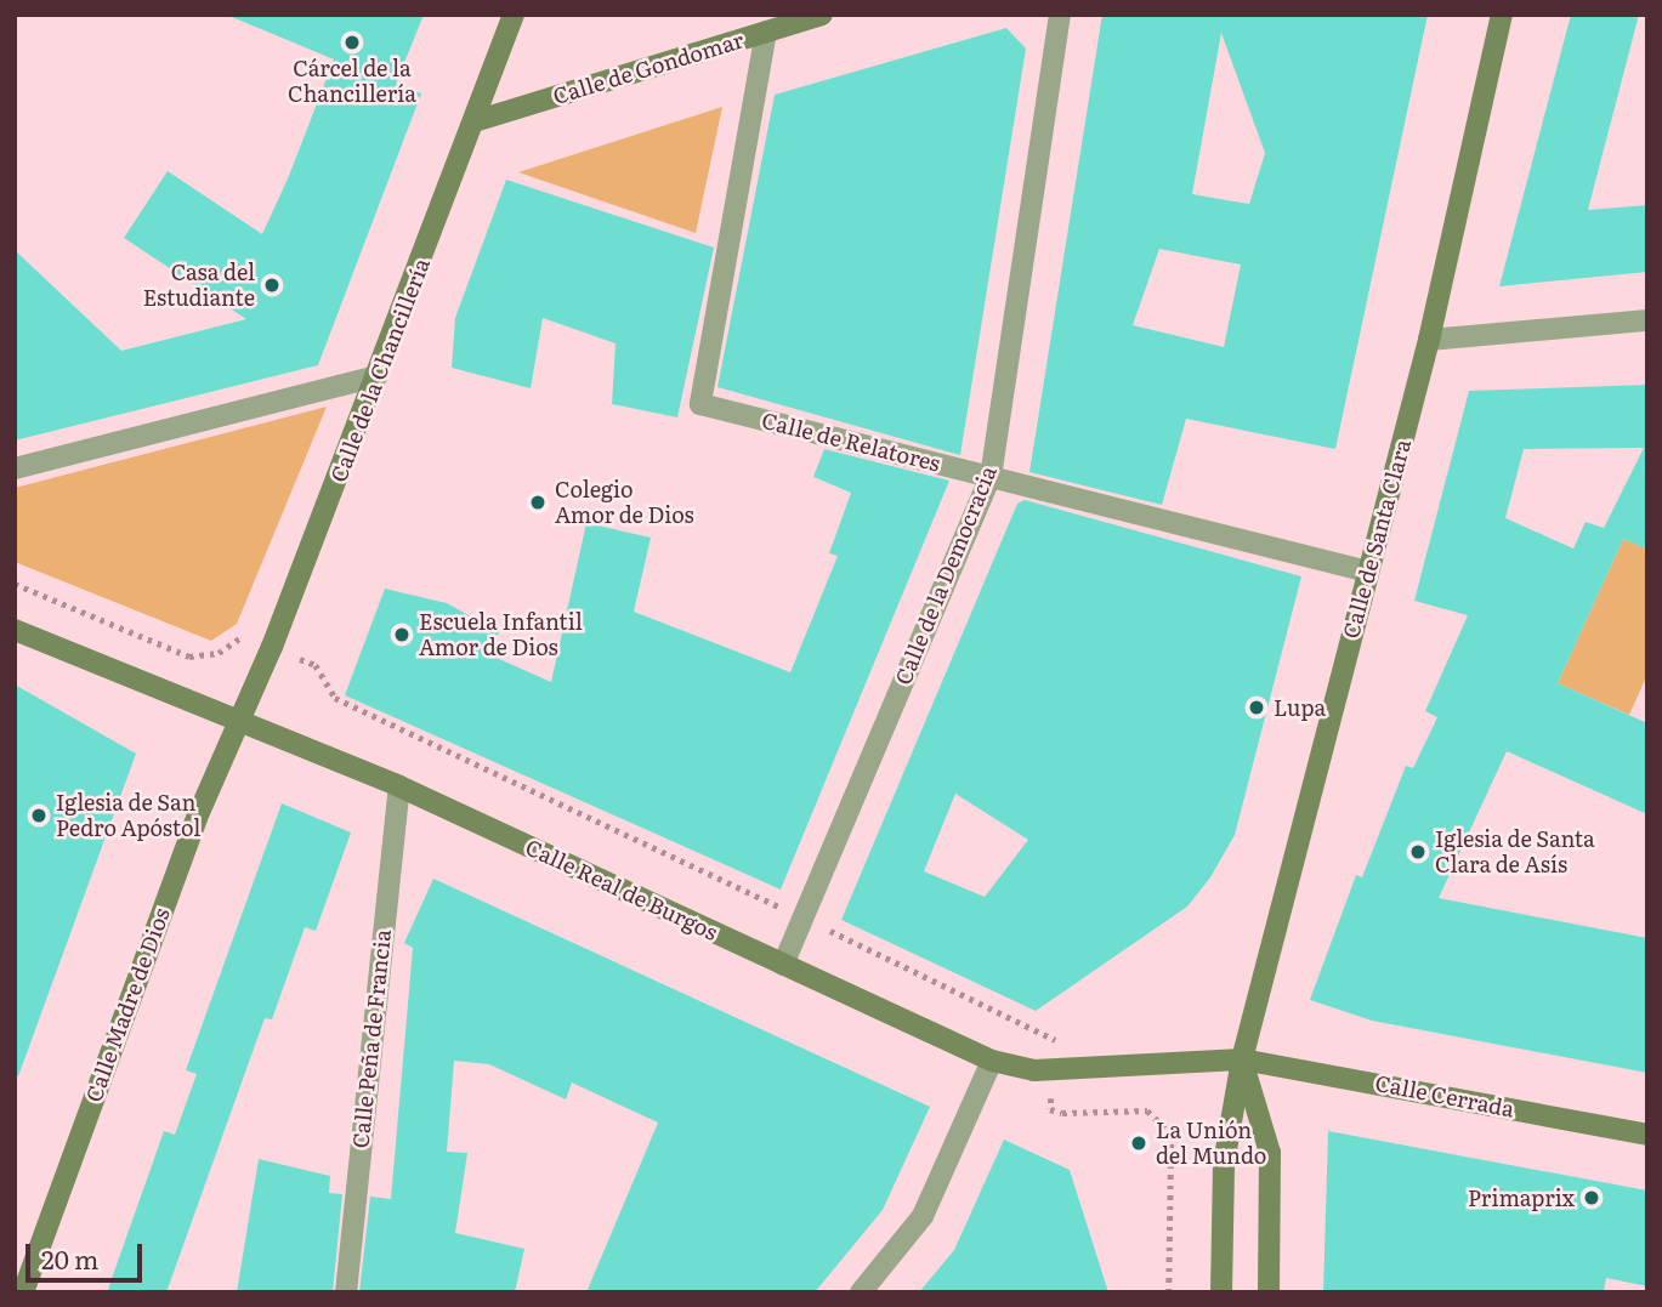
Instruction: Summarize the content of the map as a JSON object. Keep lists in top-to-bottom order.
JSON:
{
  "streets": {
    "main road": [
      "Calle de Gondomar",
      "Calle de la Chancillería",
      "Calle de Santa Clara",
      "Calle Real de Burgos",
      "Calle Madre de Dios",
      "Calle Cerrada"
    ],
    "street": ["Calle de Relatores", "Calle de la Democracia", "Calle Peña de Francia"]
  },
  "crossings": [
    ["Calle de Gondomar", "Calle de la Chancillería"],
    ["Calle de Gondomar", "Calle de Relatores"],
    ["Calle de la Chancillería", "Calle Real de Burgos"],
    ["Calle de la Chancillería", "Calle Madre de Dios"],
    ["Calle de Relatores", "Calle de Santa Clara"],
    ["Calle de Relatores", "Calle de la Democracia"],
    ["Calle de Santa Clara", "Calle Real de Burgos"],
    ["Calle de Santa Clara", "Calle Cerrada"],
    ["Calle de la Democracia", "Calle Real de Burgos"],
    ["Calle Real de Burgos", "Calle Madre de Dios"],
    ["Calle Real de Burgos", "Calle Peña de Francia"],
    ["Calle Real de Burgos", "Calle Cerrada"]
  ],
  "places": [
    "Cárcel de la Chancillería",
    "Casa del Estudiante",
    "Colegio Amor de Dios",
    "Escuela Infantil Amor de Dios",
    "Lupa",
    "Iglesia de San Pedro Apóstol",
    "Iglesia de Santa Clara de Asís",
    "La Unión del Mundo",
    "Primaprix"
  ],
  "scale_bar": "20 m"
}
